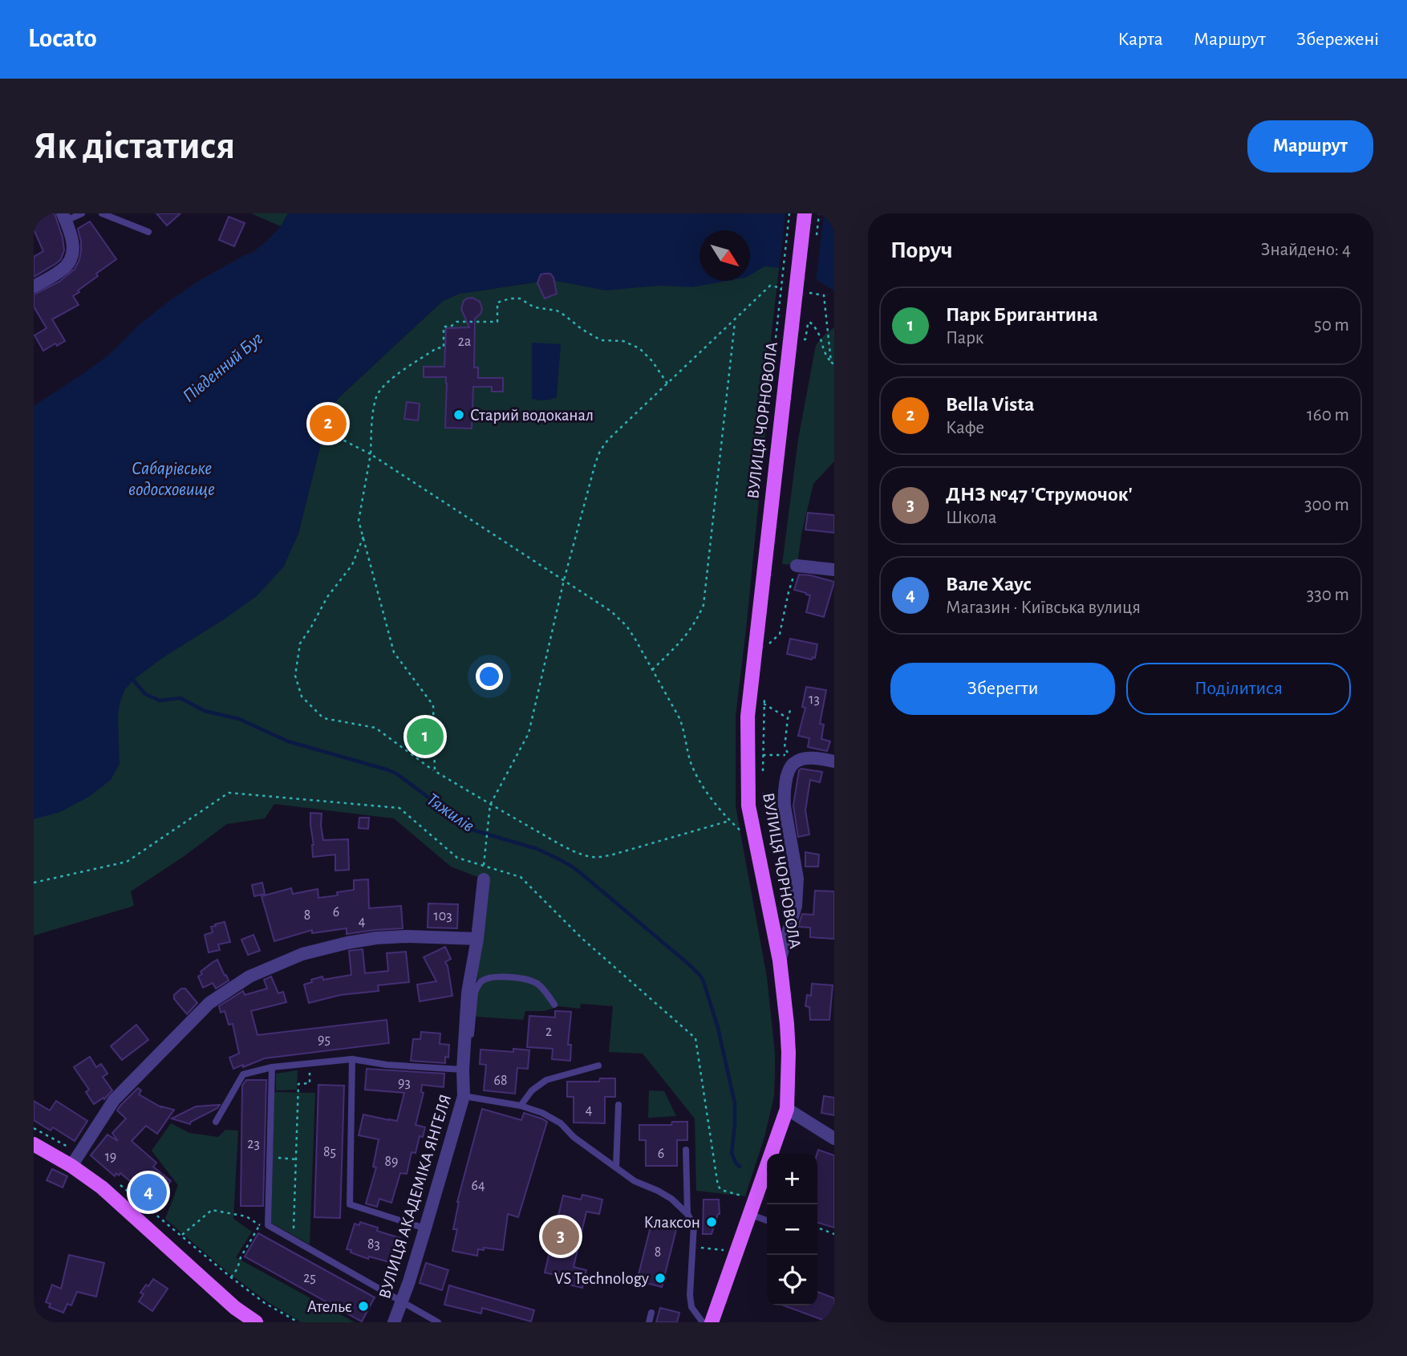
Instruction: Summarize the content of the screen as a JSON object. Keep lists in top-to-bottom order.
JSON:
{
  "streets": {
    "main road": ["ВУЛИЦЯ ЧОРНОВОЛА"],
    "street": ["ВУЛИЦЯ АКАДЕМІКА ЯНГЕЛЯ"]
  },
  "water": ["Південний Буг", "Сабарівське водосховище", "Тяжилів"],
  "places": [
    "Старий водоканал",
    "Клаксон",
    "VS Technology",
    "Ательє"
  ],
  "house_numbers": [
    "2а",
    "13",
    "6",
    "8",
    "103",
    "4",
    "2",
    "95",
    "68",
    "93",
    "4",
    "23",
    "85",
    "6",
    "19",
    "89",
    "64",
    "83",
    "8",
    "25"
  ],
  "north": "bottom right",
  "page": {
    "header": "Locato",
    "nav": ["Карта", "Маршрут", "Збережені"],
    "buttons": [
      "Маршрут",
      ["Зберегти", "Поділитися"]
    ],
    "title": "Як дістатися",
    "heading": ["Поруч", "Знайдено: 4"],
    "list": [
      {
        "mark": "1",
        "name": "Парк Бригантина",
        "note": "Парк",
        "value": "50 m"
      },
      {
        "mark": "2",
        "name": "Bella Vista",
        "note": "Кафе",
        "value": "160 m"
      },
      {
        "mark": "3",
        "name": "ДНЗ №47 'Струмочок'",
        "note": "Школа",
        "value": "300 m"
      },
      {
        "mark": "4",
        "name": "Вале Хаус",
        "note": "Магазин · Київська вулиця",
        "value": "330 m"
      }
    ],
    "pins": [
      "2",
      "1",
      "4",
      "3"
    ],
    "map_buttons": ["+", "−"]
  }
}
